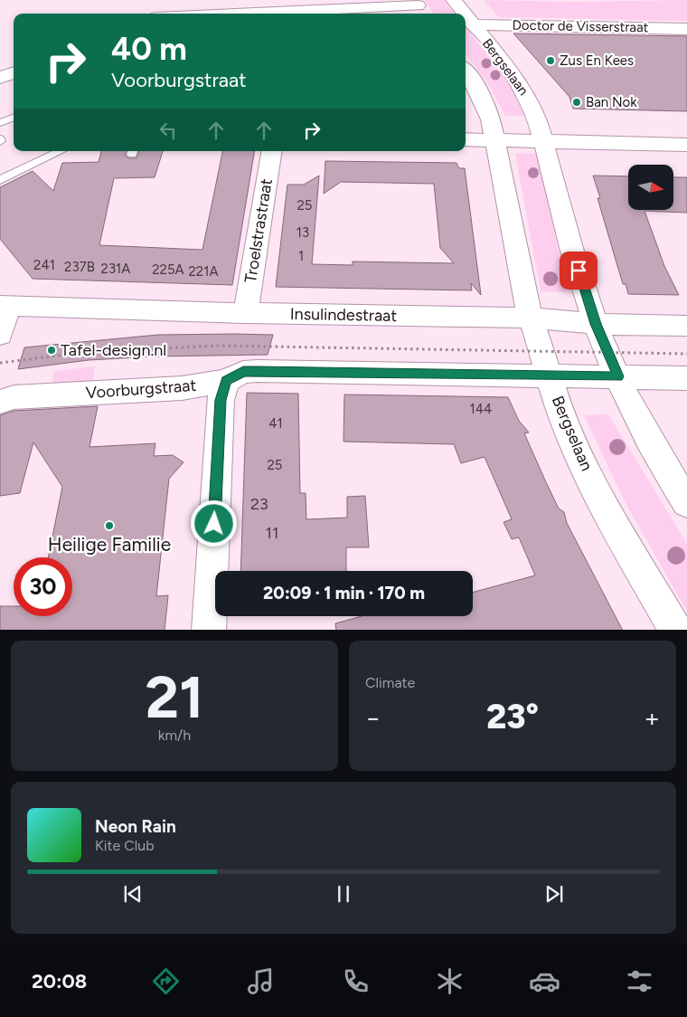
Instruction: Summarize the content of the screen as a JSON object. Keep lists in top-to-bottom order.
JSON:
{
  "streets": {
    "street": [
      "Doctor de Visserstraat",
      "Bergselaan",
      "Troelstrastraat",
      "Insulindestraat",
      "Voorburgstraat"
    ]
  },
  "crossings": [
    ["Doctor de Visserstraat", "Bergselaan"],
    ["Bergselaan", "Insulindestraat"],
    ["Bergselaan", "Voorburgstraat"],
    ["Troelstrastraat", "Insulindestraat"]
  ],
  "places": [
    "Zus En Kees",
    "Ban Nok",
    "Tafel-design.nl",
    "Heilige Familie"
  ],
  "house_numbers": [
    "25",
    "13",
    "1",
    "241",
    "237B",
    "231A",
    "225A",
    "221A",
    "144",
    "41",
    "25",
    "23",
    "11"
  ],
  "north": "right",
  "page": {
    "turn": ["40 m", "Voorburgstraat"],
    "limit": "30",
    "trip": "20:09 · 1 min · 170 m",
    "tile": [
      ["21", "km/h"],
      "Climate"
    ],
    "heat": ["−", "23°", "+"],
    "song": ["Neon Rain", "Kite Club"],
    "tabs": "20:08"
  }
}
